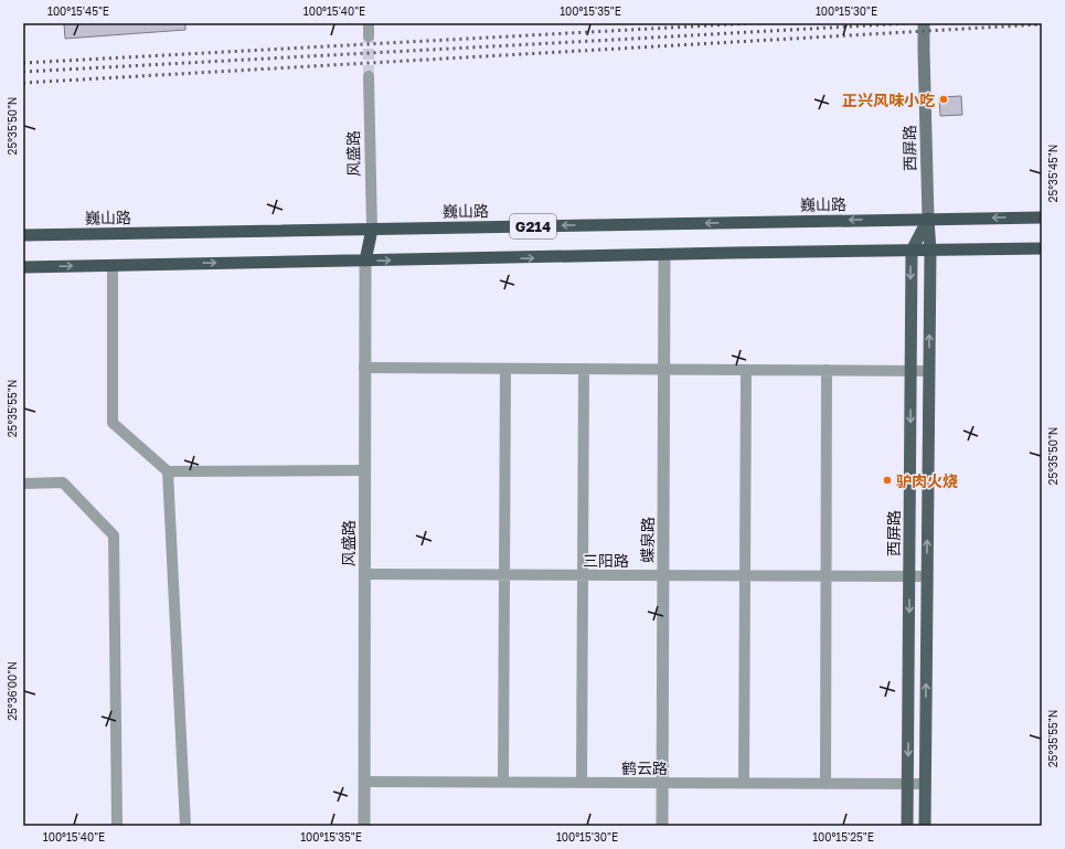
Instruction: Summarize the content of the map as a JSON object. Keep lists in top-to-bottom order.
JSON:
{
  "streets": {
    "highway": ["巍山路", "G214"],
    "main road": ["西屏路"],
    "street": [
      "风盛路",
      "蝶泉路",
      "三阳路",
      "鹤云路"
    ]
  },
  "crossings": [
    ["西屏路", "巍山路"],
    ["西屏路", "G214"],
    ["西屏路", "三阳路"],
    ["西屏路", "鹤云路"],
    ["风盛路", "巍山路"],
    ["风盛路", "G214"],
    ["风盛路", "三阳路"],
    ["风盛路", "鹤云路"],
    ["G214", "蝶泉路"],
    ["蝶泉路", "三阳路"],
    ["蝶泉路", "鹤云路"]
  ],
  "places": ["正兴风味小吃", "驴肉火烧"],
  "coordinates": [
    "100°15'45\"E",
    "100°15'40\"E",
    "100°15'35\"E",
    "100°15'30\"E",
    "25°35'50\"N",
    "25°35'45\"N",
    "25°35'55\"N",
    "25°36'00\"N",
    "100°15'25\"E"
  ]
}
